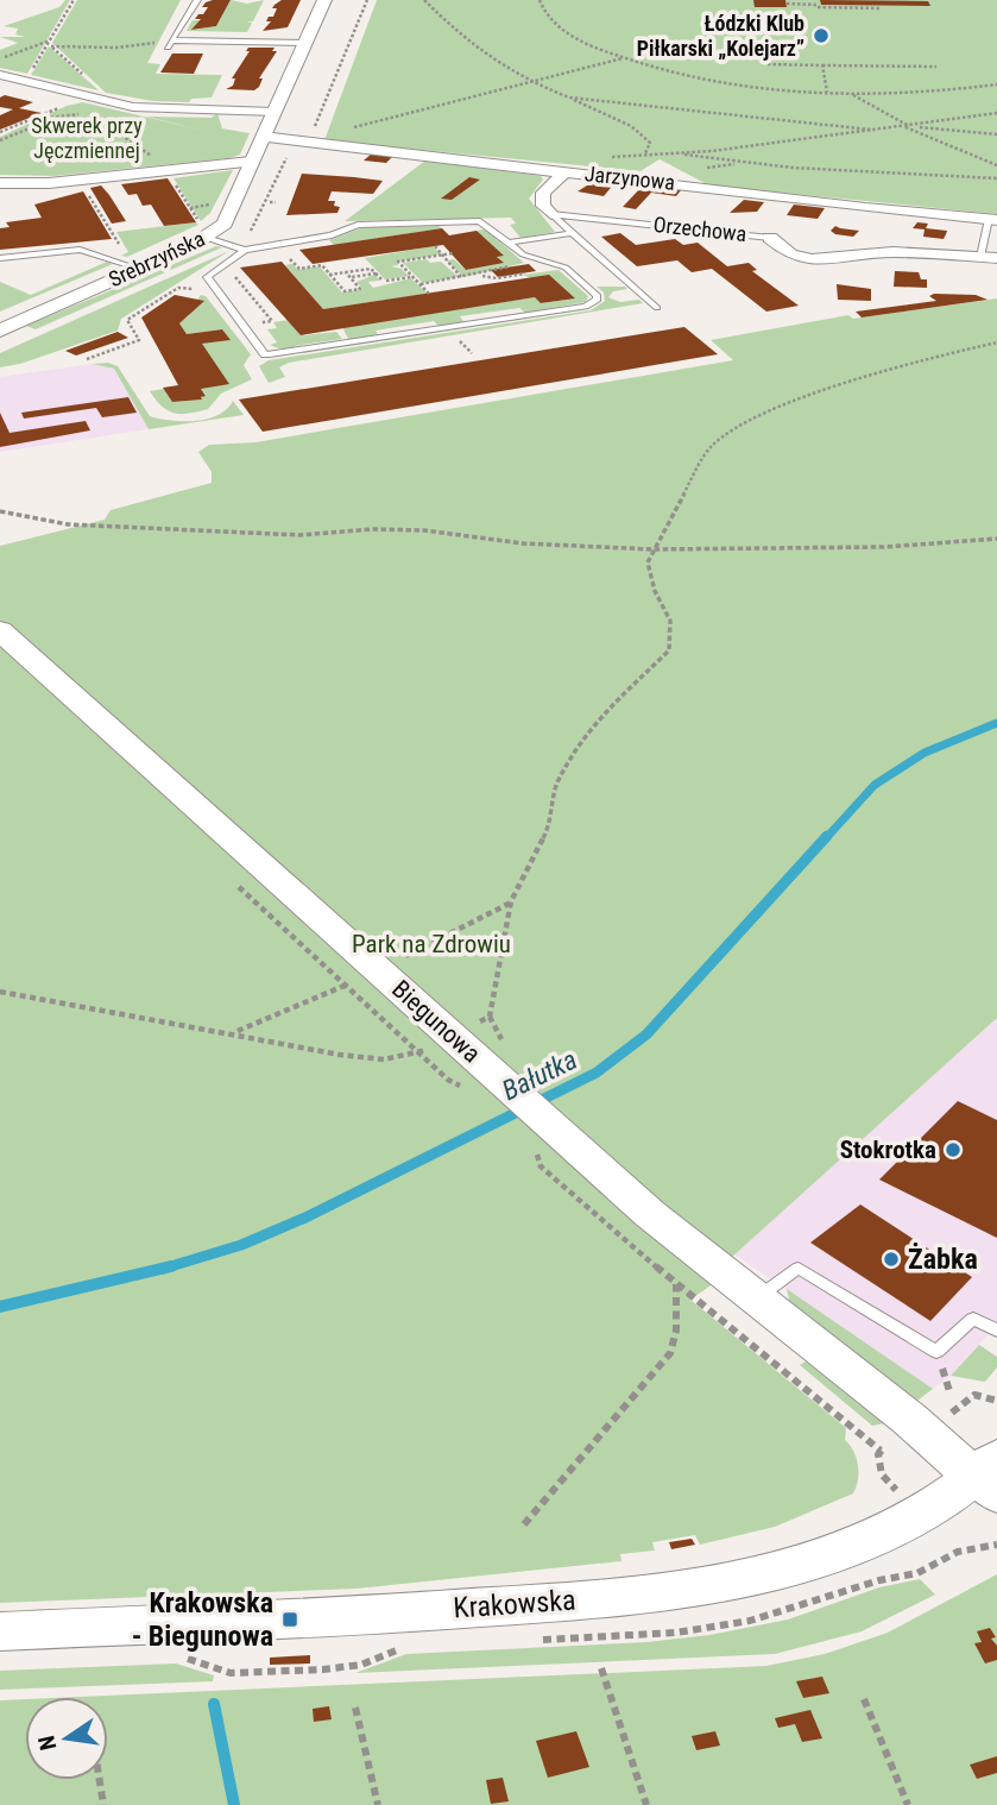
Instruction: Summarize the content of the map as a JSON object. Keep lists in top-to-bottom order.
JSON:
{
  "streets": {
    "main road": ["Biegunowa", "Krakowska"],
    "street": ["Jarzynowa", "Orzechowa", "Srebrzyńska"]
  },
  "crossings": [
    ["Jarzynowa", "Srebrzyńska"],
    ["Biegunowa", "Krakowska"]
  ],
  "water": ["Bałutka"],
  "parks": ["Skwerek przy Jęczmiennej", "Park na Zdrowiu"],
  "places": {
    "other": ["Łódzki Klub Piłkarski „Kolejarz”", "Stokrotka", "Żabka"],
    "transit": ["Krakowska - Biegunowa"]
  },
  "north": "left"
}
